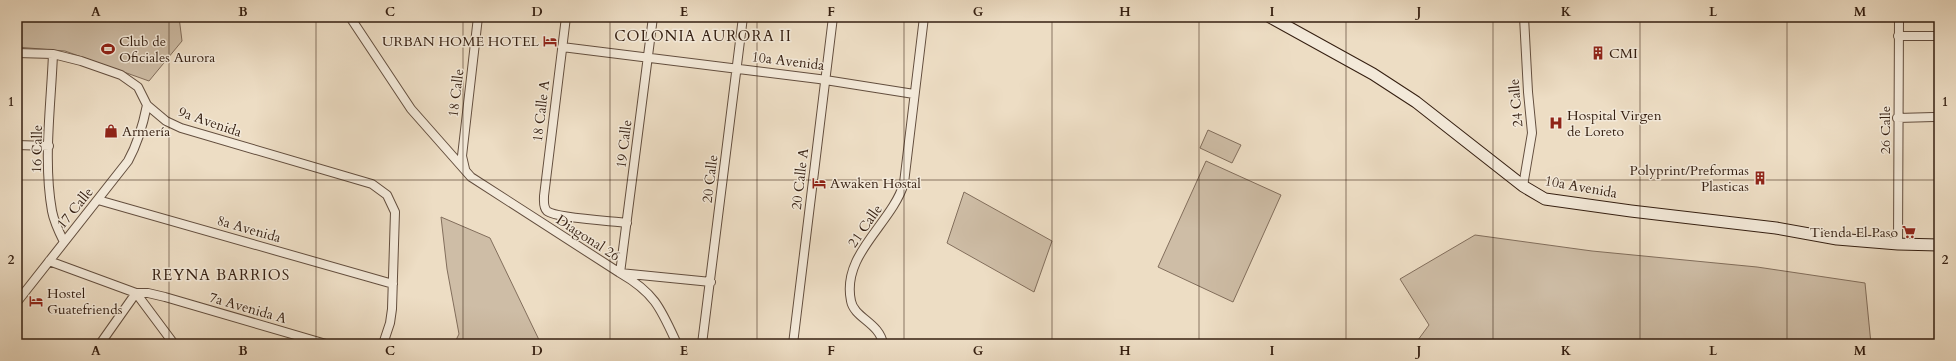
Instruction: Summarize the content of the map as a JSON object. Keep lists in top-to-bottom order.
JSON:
{
  "streets": {
    "main road": ["10a Avenida"],
    "street": [
      "18 Calle",
      "24 Calle",
      "18 Calle A",
      "9a Avenida",
      "26 Calle",
      "19 Calle",
      "16 Calle",
      "20 Calle",
      "20 Calle A",
      "17 Calle",
      "21 Calle",
      "8a Avenida",
      "Diagonal 26",
      "7a Avenida A"
    ]
  },
  "crossings": [
    ["10a Avenida", "24 Calle"],
    ["10a Avenida", "18 Calle A"],
    ["10a Avenida", "26 Calle"],
    ["10a Avenida", "19 Calle"],
    ["10a Avenida", "20 Calle"],
    ["10a Avenida", "20 Calle A"],
    ["10a Avenida", "21 Calle"],
    ["18 Calle", "Diagonal 26"],
    ["18 Calle A", "19 Calle"],
    ["9a Avenida", "16 Calle"],
    ["9a Avenida", "17 Calle"],
    ["9a Avenida", "8a Avenida"],
    ["19 Calle", "Diagonal 26"],
    ["16 Calle", "17 Calle"],
    ["17 Calle", "8a Avenida"],
    ["17 Calle", "7a Avenida A"]
  ],
  "districts": ["COLONIA AURORA II", "REYNA BARRIOS"],
  "places": {
    "hotel": ["URBAN HOME HOTEL", "Awaken Hostal", "Hostel Guatefriends"],
    "sports": ["Club de Oficiales Aurora"],
    "building": ["CMI", "Polyprint/Preformas Plasticas"],
    "hospital": ["Hospital Virgen de Loreto"],
    "shop": ["Armería"],
    "supermarket": ["Tienda El Paso"]
  },
  "grid": {
    "columns": [
      "A",
      "B",
      "C",
      "D",
      "E",
      "F",
      "G",
      "H",
      "I",
      "J",
      "K",
      "L",
      "M"
    ],
    "rows": ["1", "2"]
  }
}
